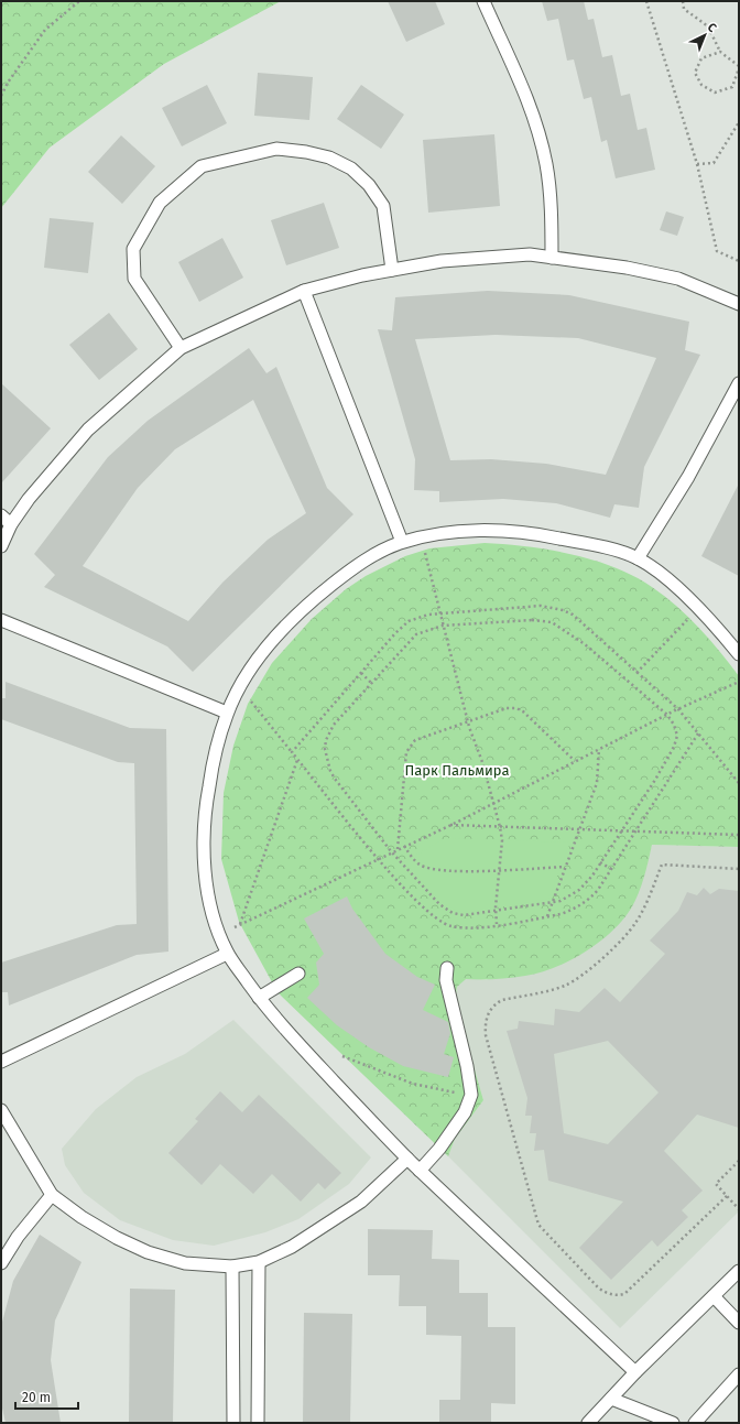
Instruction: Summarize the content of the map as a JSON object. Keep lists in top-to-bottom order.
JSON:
{
  "parks": ["Парк Пальмира"],
  "scale_bar": "20 m",
  "north": "top right"
}
